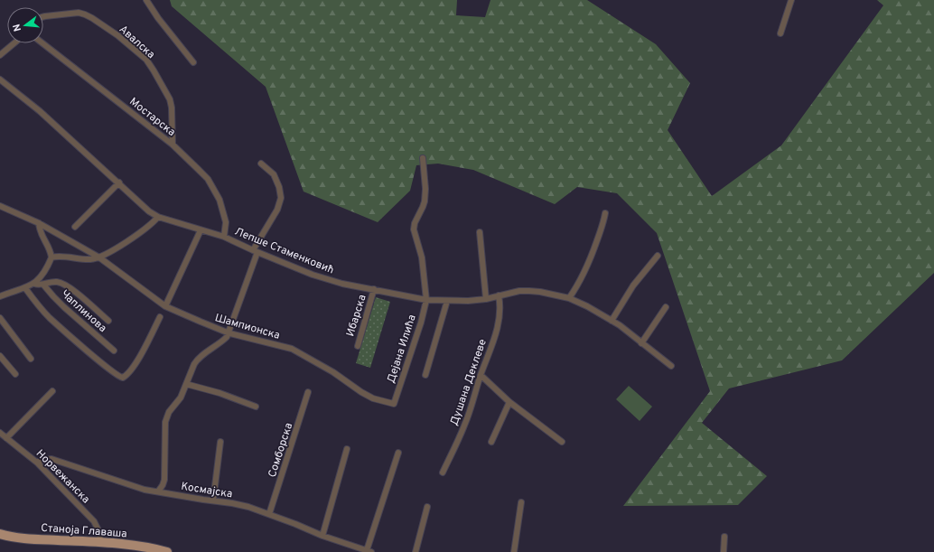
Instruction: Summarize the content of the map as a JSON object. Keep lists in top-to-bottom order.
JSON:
{
  "streets": {
    "main road": ["Станоја Главаша"],
    "street": [
      "Авалска",
      "Мостарска",
      "Лепше Стаменковић",
      "Чаплинова",
      "Ибарска",
      "Шампионска",
      "Дејана Илића",
      "Душана Деклеве",
      "Сомборска",
      "Норвежанска",
      "Космајска"
    ]
  },
  "crossings": [
    ["Авалска", "Мостарска"],
    ["Мостарска", "Лепше Стаменковић"],
    ["Лепше Стаменковић", "Ибарска"],
    ["Лепше Стаменковић", "Дејана Илића"],
    ["Лепше Стаменковић", "Душана Деклеве"],
    ["Шампионска", "Дејана Илића"],
    ["Сомборска", "Космајска"],
    ["Норвежанска", "Космајска"],
    ["Норвежанска", "Станоја Главаша"]
  ],
  "north": "left"
}
